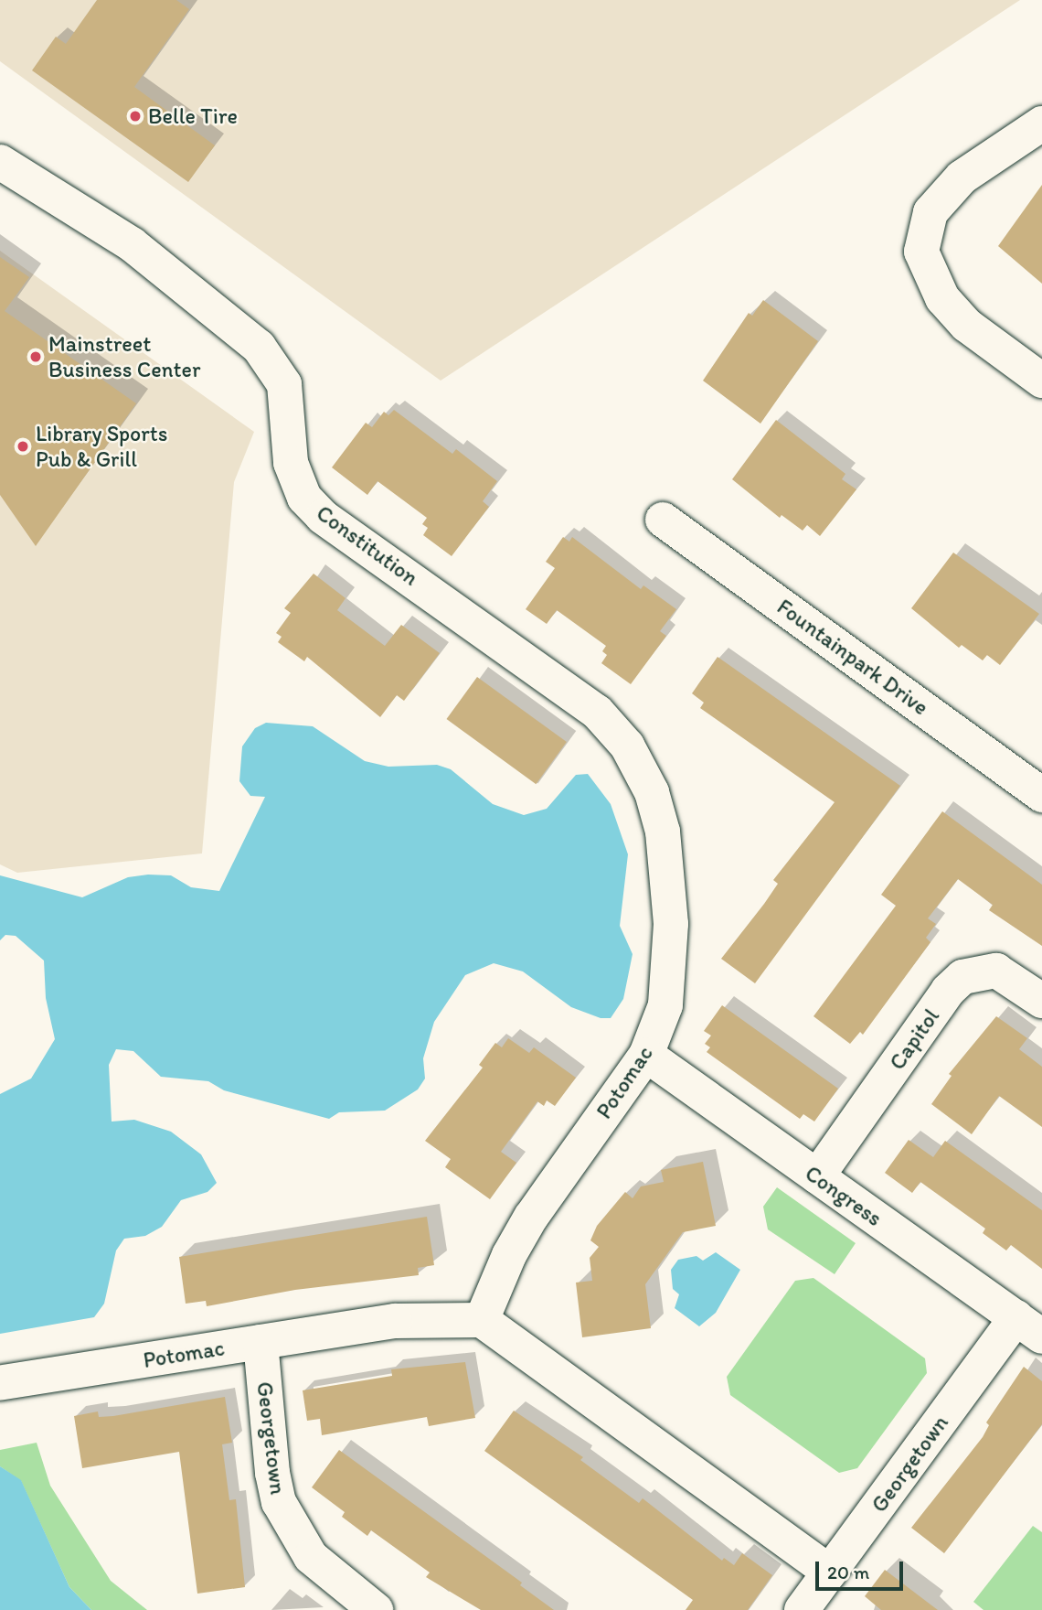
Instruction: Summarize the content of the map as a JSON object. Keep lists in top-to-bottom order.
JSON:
{
  "streets": {
    "street": [
      "Constitution",
      "Fountainpark Drive",
      "Capitol",
      "Potomac",
      "Congress",
      "Georgetown"
    ]
  },
  "crossings": [
    ["Constitution", "Potomac"],
    ["Capitol", "Congress"],
    ["Potomac", "Congress"],
    ["Potomac", "Georgetown"],
    ["Congress", "Georgetown"]
  ],
  "places": ["Belle Tire", "Mainstreet Business Center", "Library Sports Pub & Grill"],
  "scale_bar": "20 m"
}
